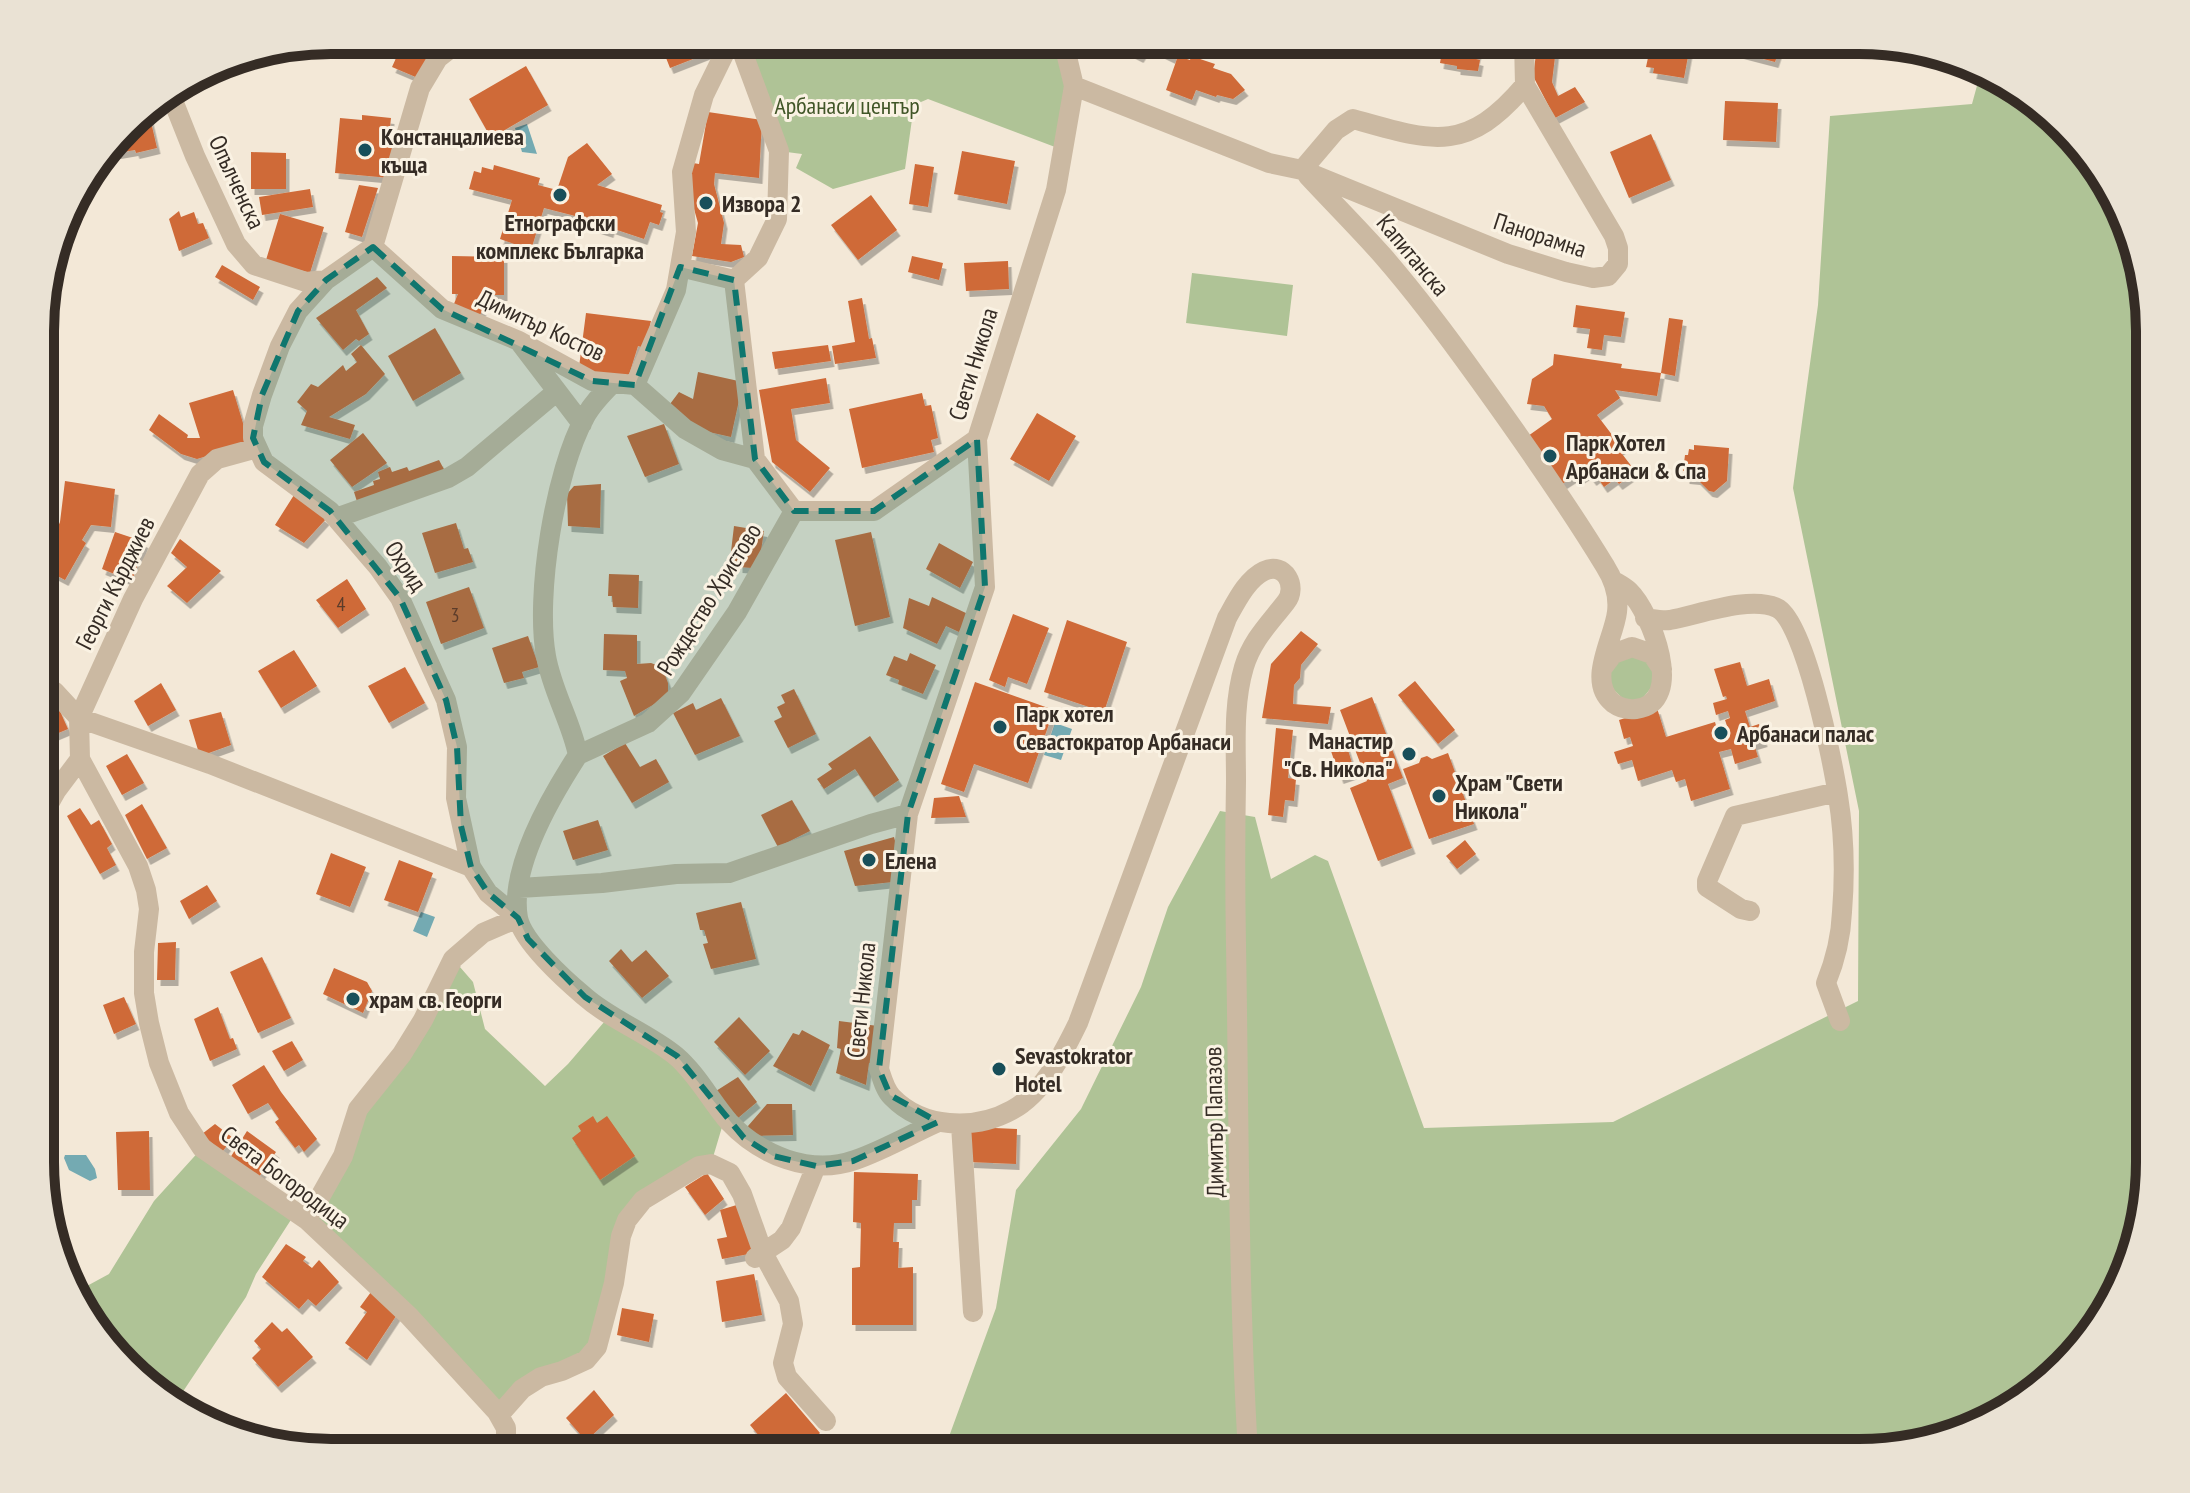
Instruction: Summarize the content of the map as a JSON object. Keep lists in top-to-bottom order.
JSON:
{
  "streets": {
    "street": [
      "Опълченска",
      "Панорамна",
      "Капитанска",
      "Димитър Костов",
      "Свети Никола",
      "Охрид",
      "Георги Кърджиев",
      "Рождество Христово",
      "Димитър Папазов",
      "Света Богородица"
    ]
  },
  "crossings": [
    ["Панорамна", "Капитанска"],
    ["Свети Никола", "Димитър Папазов"],
    ["Охрид", "Георги Кърджиев"],
    ["Георги Кърджиев", "Света Богородица"]
  ],
  "parks": ["Арбанаси център"],
  "places": [
    "Констанцалиева къща",
    "Етнографски комплекс Българка",
    "Извора 2",
    "Парк Хотел Арбанаси & Спа",
    "Парк хотел Севастократор Арбанаси",
    "Арбанаси палас",
    "Манастир \"Св. Никола\"",
    "Храм \"Свети Никола\"",
    "Елена",
    "храм св. Георги",
    "Sevastokrator Hotel"
  ],
  "house_numbers": ["4", "3"]
}
